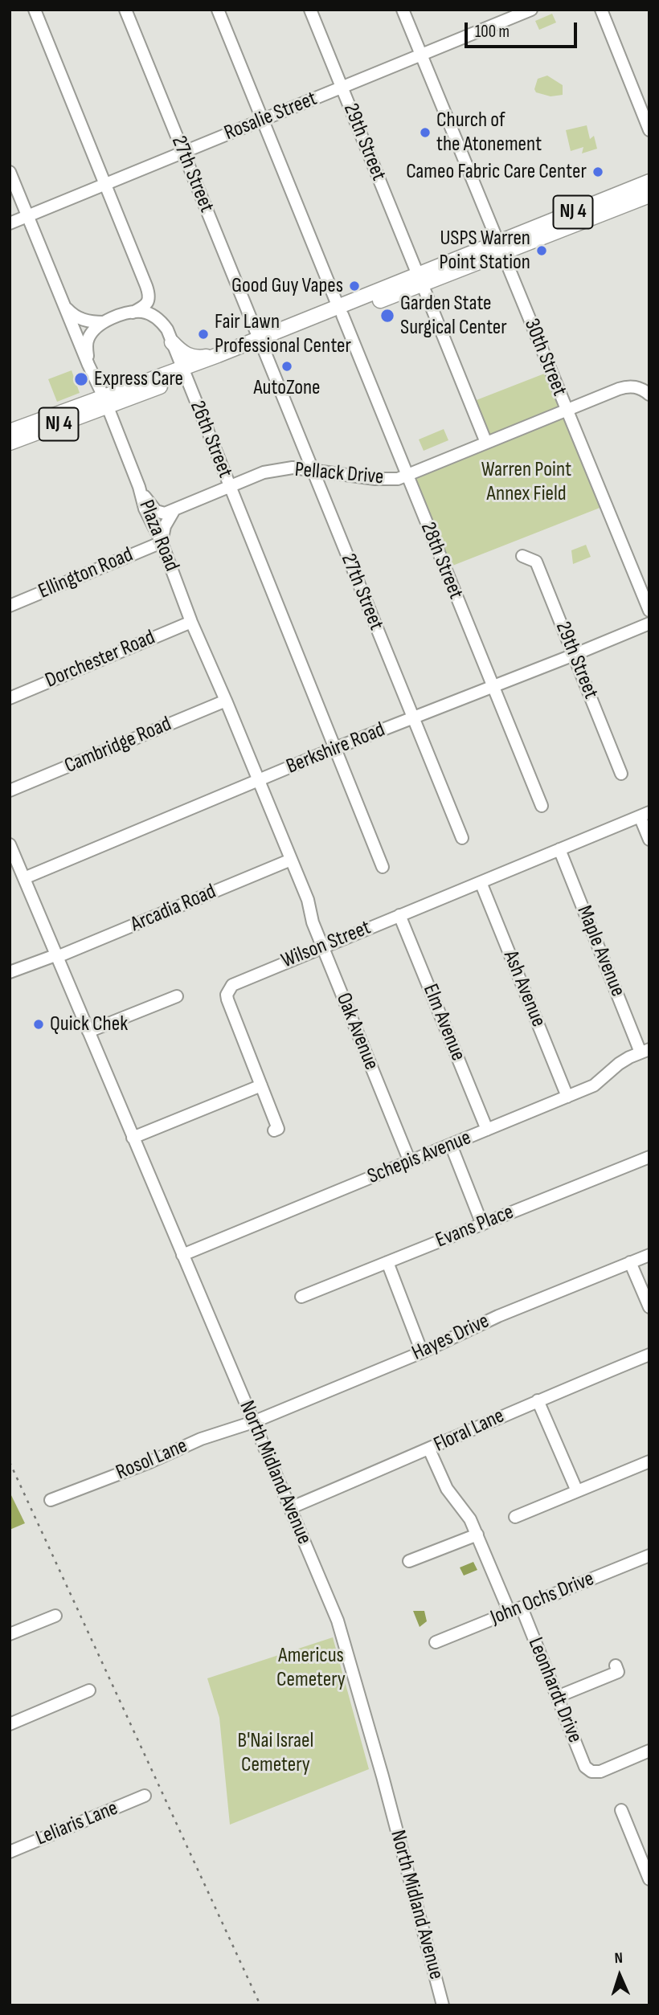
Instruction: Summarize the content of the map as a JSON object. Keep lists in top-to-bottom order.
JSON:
{
  "streets": {
    "main road": ["NJ 4"],
    "street": [
      "Rosalie Street",
      "29th Street",
      "27th Street",
      "30th Street",
      "26th Street",
      "Pellack Drive",
      "Plaza Road",
      "28th Street",
      "Ellington Road",
      "Dorchester Road",
      "Cambridge Road",
      "Berkshire Road",
      "Arcadia Road",
      "Wilson Street",
      "Maple Avenue",
      "Ash Avenue",
      "Elm Avenue",
      "Oak Avenue",
      "Schepis Avenue",
      "Evans Place",
      "Hayes Drive",
      "Floral Lane",
      "Rosol Lane",
      "North Midland Avenue",
      "John Ochs Drive",
      "Leonhardt Drive",
      "Leliaris Lane"
    ]
  },
  "crossings": [
    ["Rosalie Street", "29th Street"],
    ["Rosalie Street", "27th Street"],
    ["Rosalie Street", "30th Street"],
    ["Rosalie Street", "Plaza Road"],
    ["Rosalie Street", "28th Street"],
    ["29th Street", "NJ 4"],
    ["29th Street", "Pellack Drive"],
    ["29th Street", "Berkshire Road"],
    ["27th Street", "NJ 4"],
    ["27th Street", "Pellack Drive"],
    ["27th Street", "Berkshire Road"],
    ["NJ 4", "30th Street"],
    ["NJ 4", "26th Street"],
    ["NJ 4", "Plaza Road"],
    ["NJ 4", "28th Street"],
    ["30th Street", "Pellack Drive"],
    ["26th Street", "Pellack Drive"],
    ["26th Street", "Plaza Road"],
    ["26th Street", "Berkshire Road"],
    ["Pellack Drive", "28th Street"],
    ["Plaza Road", "Ellington Road"],
    ["Plaza Road", "Dorchester Road"],
    ["Plaza Road", "Cambridge Road"],
    ["Plaza Road", "Berkshire Road"],
    ["Plaza Road", "Arcadia Road"],
    ["Plaza Road", "Oak Avenue"],
    ["28th Street", "Berkshire Road"],
    ["Berkshire Road", "North Midland Avenue"],
    ["Arcadia Road", "North Midland Avenue"],
    ["Wilson Street", "Maple Avenue"],
    ["Wilson Street", "Ash Avenue"],
    ["Wilson Street", "Elm Avenue"],
    ["Wilson Street", "Oak Avenue"],
    ["Maple Avenue", "Schepis Avenue"],
    ["Ash Avenue", "Schepis Avenue"],
    ["Elm Avenue", "Schepis Avenue"],
    ["Oak Avenue", "Schepis Avenue"],
    ["Schepis Avenue", "North Midland Avenue"],
    ["Hayes Drive", "Rosol Lane"],
    ["Hayes Drive", "North Midland Avenue"],
    ["Floral Lane", "North Midland Avenue"],
    ["Rosol Lane", "North Midland Avenue"],
    ["John Ochs Drive", "Leonhardt Drive"]
  ],
  "parks": ["Warren Point Annex Field", "Americus Cemetery", "B'Nai Israel Cemetery"],
  "places": [
    "Church of the Atonement",
    "Cameo Fabric Care Center",
    "USPS Warren Point Station",
    "Good Guy Vapes",
    "Garden State Surgical Center",
    "Fair Lawn Professional Center",
    "AutoZone",
    "Express Care",
    "Quick Chek"
  ],
  "scale_bar": "100 m",
  "north": "top"
}
